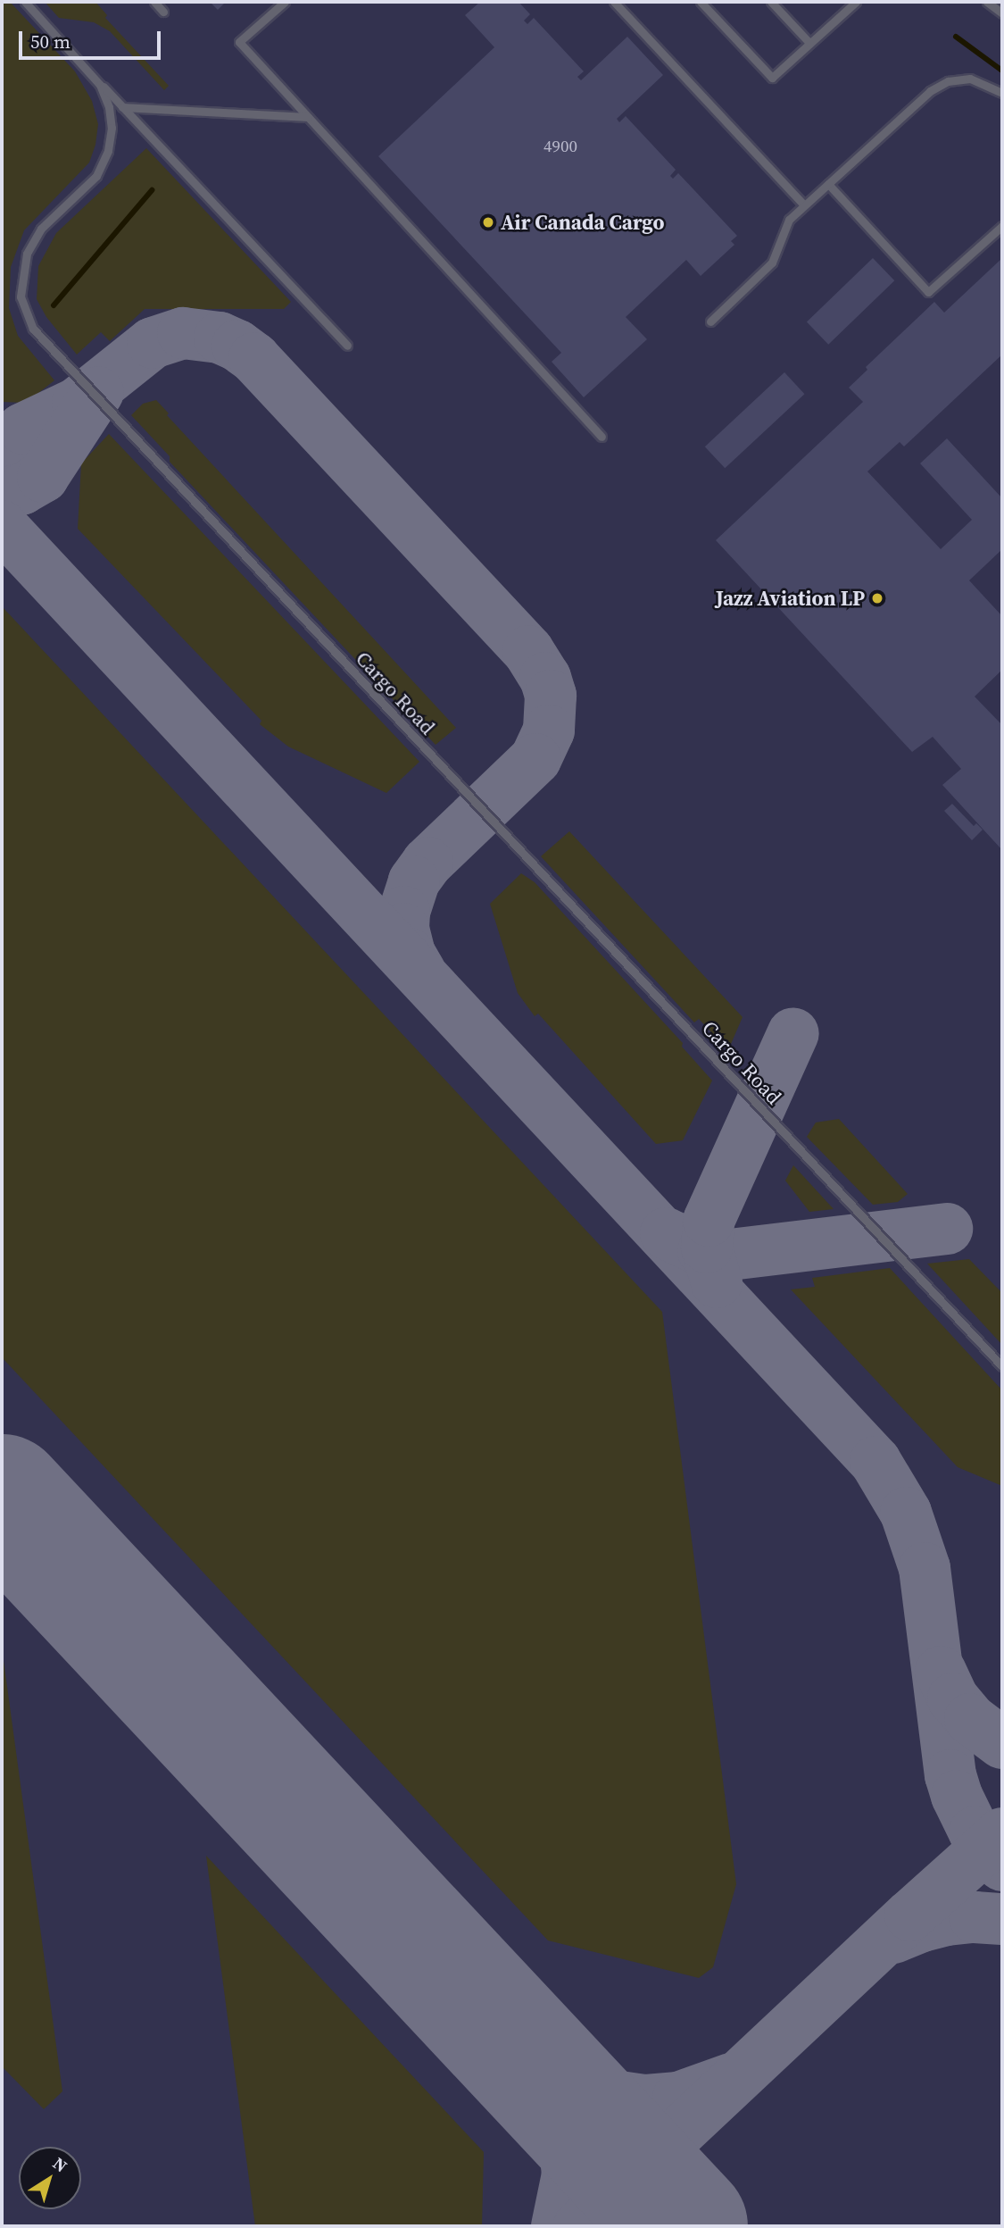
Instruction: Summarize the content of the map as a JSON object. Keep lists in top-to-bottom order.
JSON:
{
  "streets": {
    "lane": ["Cargo Road"]
  },
  "places": ["Air Canada Cargo", "Jazz Aviation LP"],
  "house_numbers": ["4900"],
  "scale_bar": "50 m",
  "north": "top right"
}
